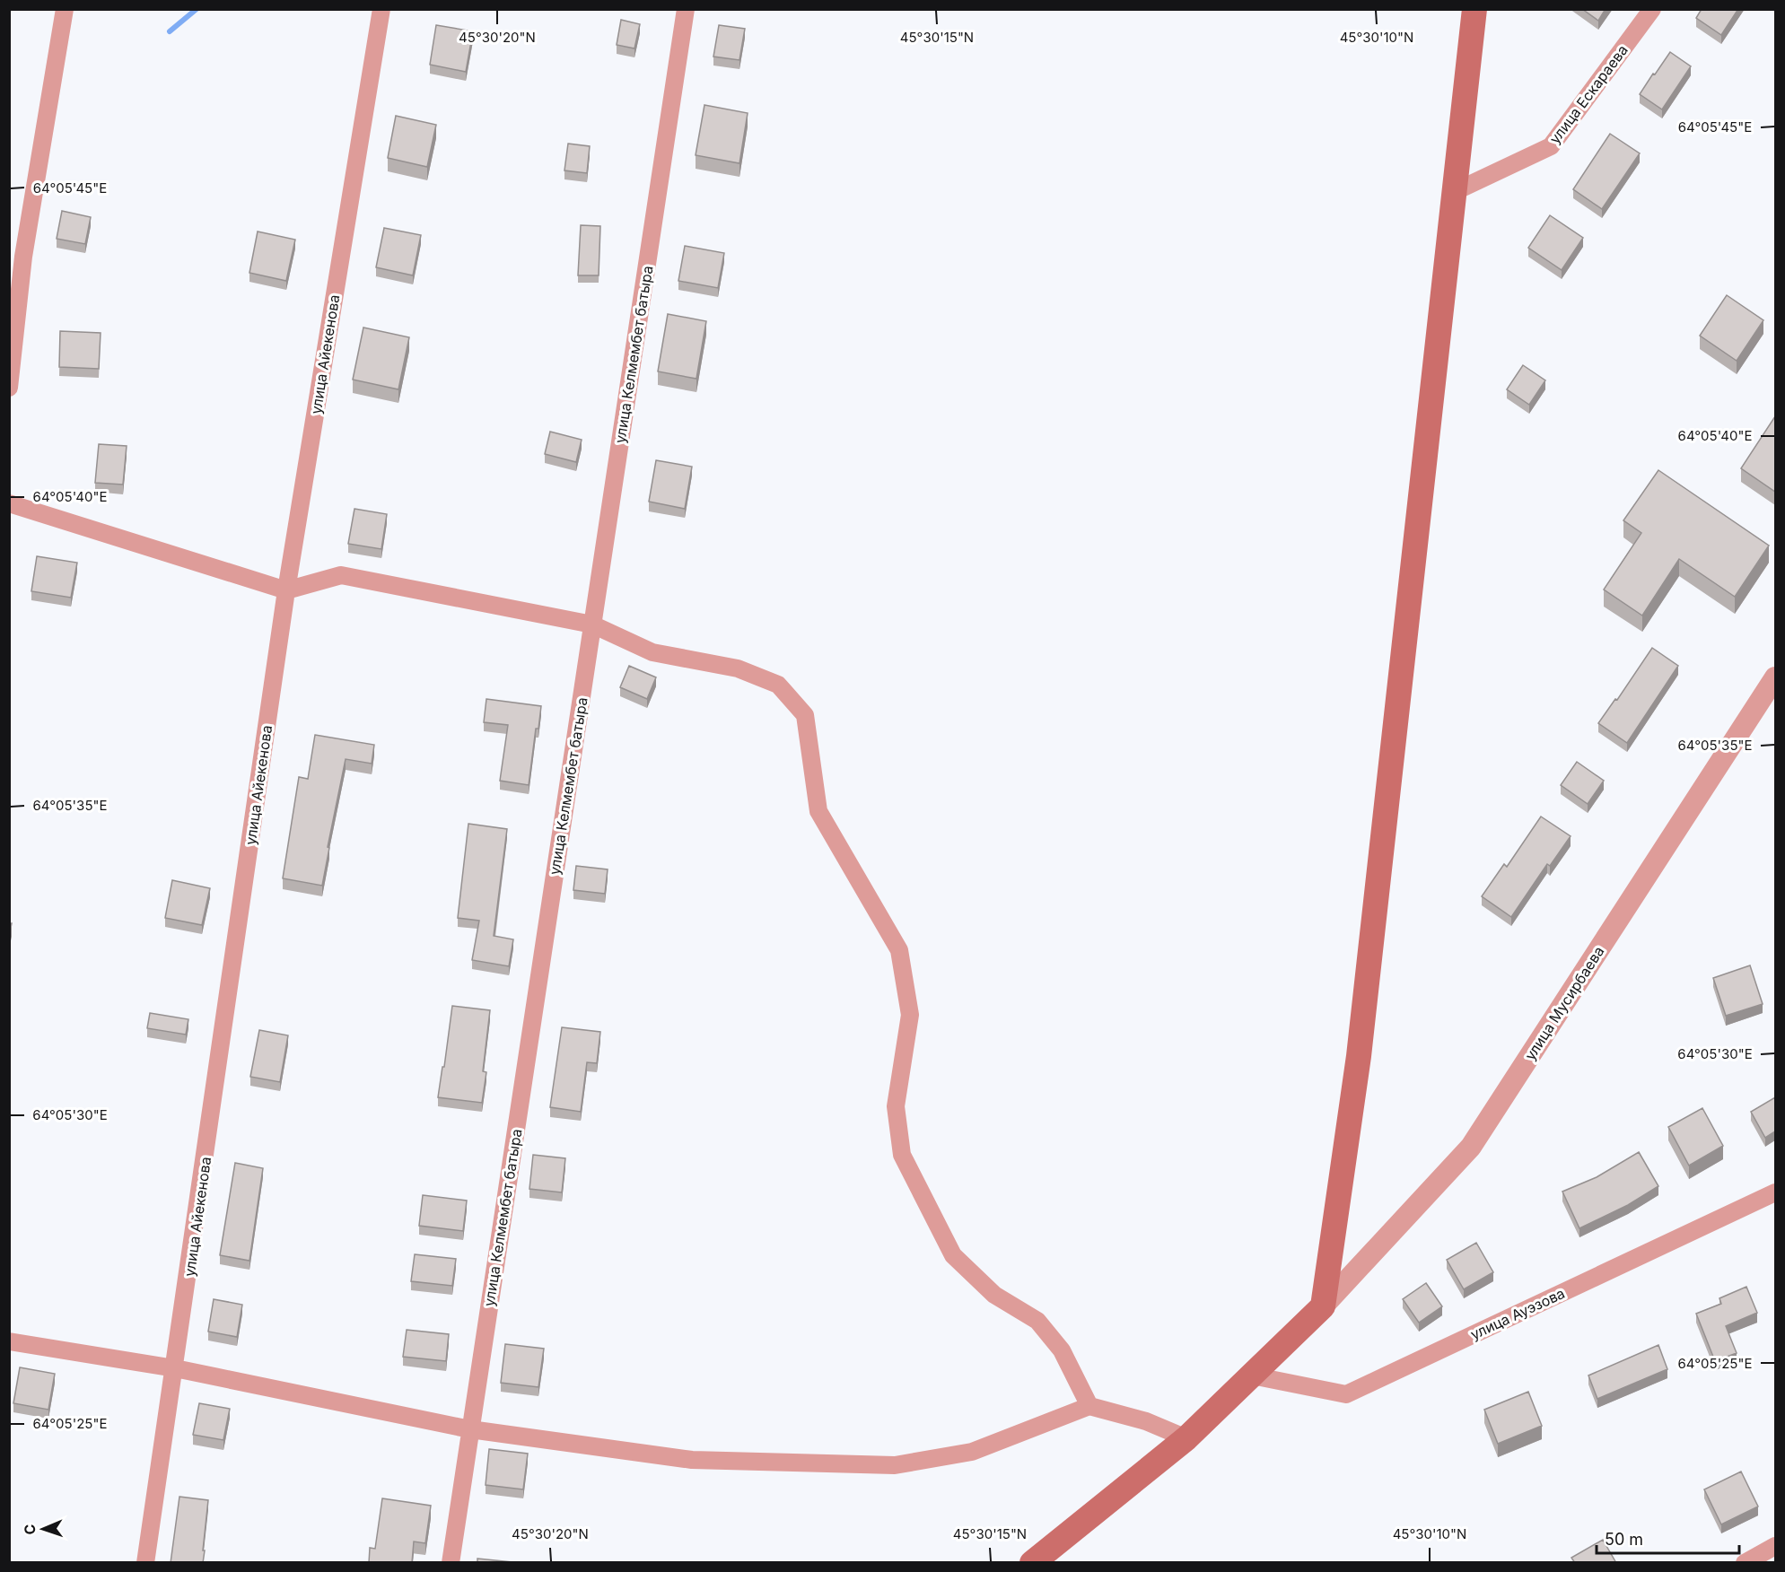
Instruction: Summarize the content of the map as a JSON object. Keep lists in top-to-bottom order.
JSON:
{
  "streets": {
    "street": [
      "улица Ескараева",
      "улица Айекенова",
      "улица Келмембет батыра",
      "улица Мусирбаева",
      "улица Ауэзова"
    ]
  },
  "scale_bar": "50 m",
  "north": "left",
  "coordinates": [
    "45°30'20\"N",
    "45°30'15\"N",
    "45°30'10\"N",
    "64°05'45\"E",
    "64°05'40\"E",
    "64°05'35\"E",
    "64°05'30\"E",
    "64°05'25\"E"
  ]
}
